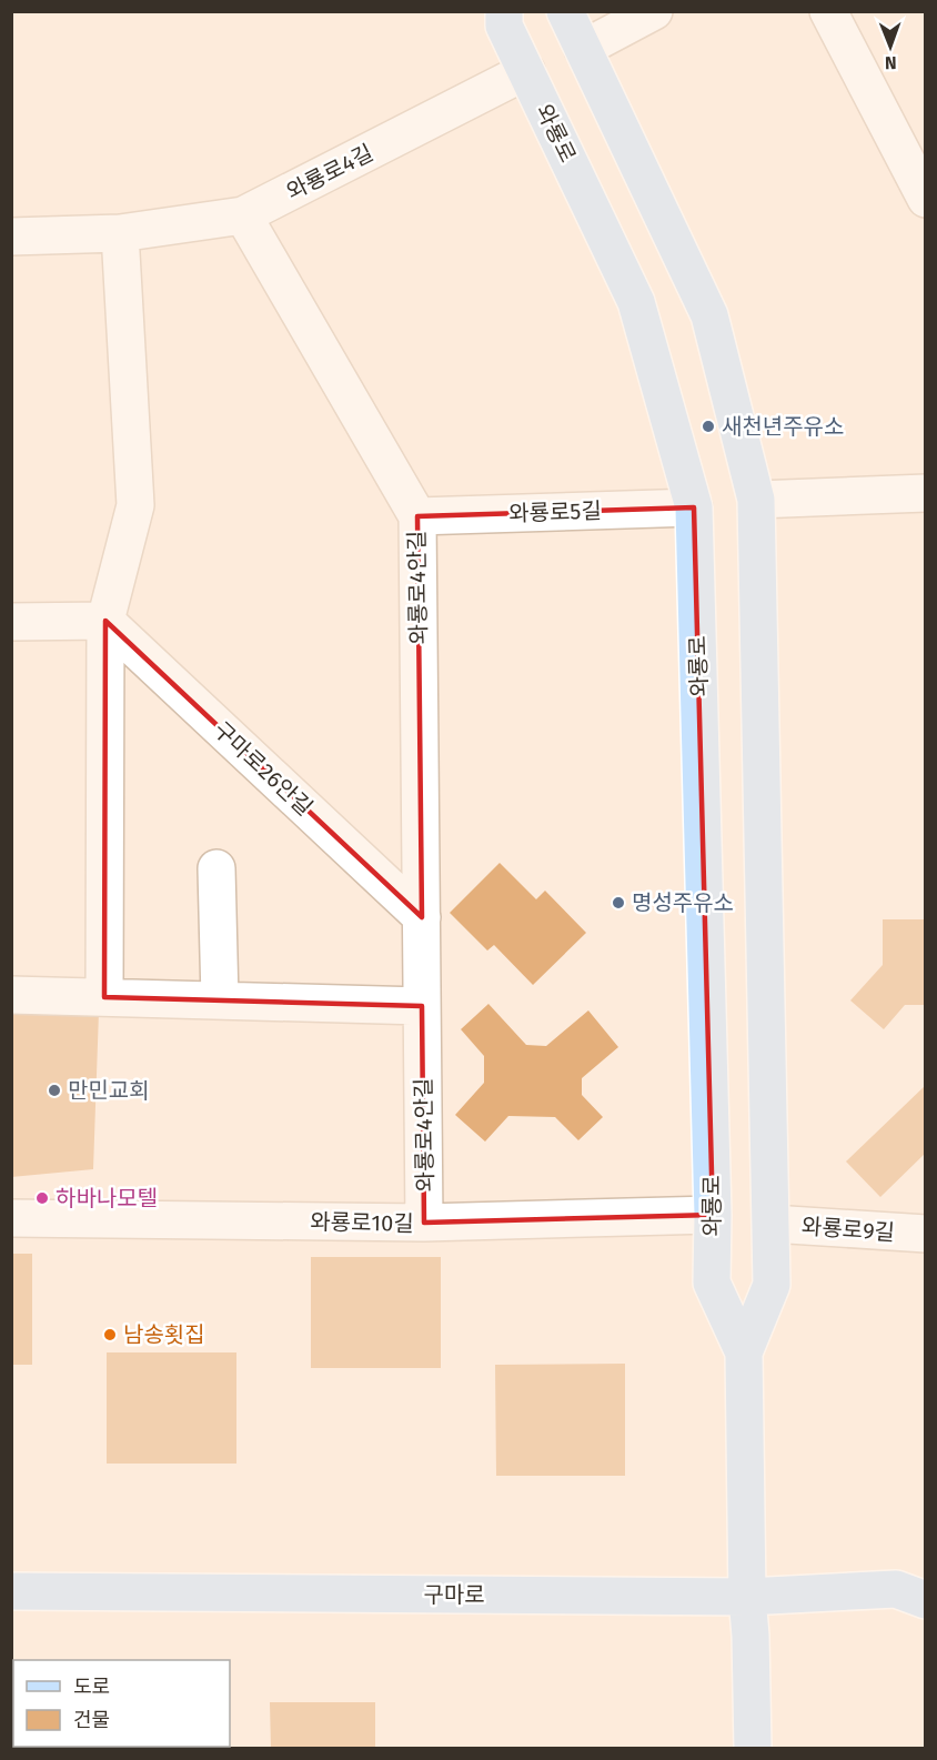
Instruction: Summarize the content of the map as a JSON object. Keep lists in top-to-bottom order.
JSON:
{
  "streets": {
    "main road": ["와룡로", "구마로"],
    "street": [
      "와룡로4길",
      "와룡로5길",
      "와룡로4안길",
      "구마로26안길",
      "와룡로10길",
      "와룡로9길"
    ]
  },
  "crossings": [
    ["와룡로", "와룡로4길"],
    ["와룡로", "와룡로5길"],
    ["와룡로", "와룡로10길"],
    ["와룡로", "와룡로9길"],
    ["와룡로", "구마로"],
    ["와룡로4길", "와룡로4안길"],
    ["와룡로5길", "와룡로4안길"],
    ["와룡로4안길", "구마로26안길"],
    ["와룡로4안길", "와룡로10길"]
  ],
  "places": [
    "새천년주유소",
    "명성주유소",
    "만민교회",
    "하바나모텔",
    "남송횟집"
  ],
  "legend": ["도로", "건물"],
  "north": "bottom"
}
